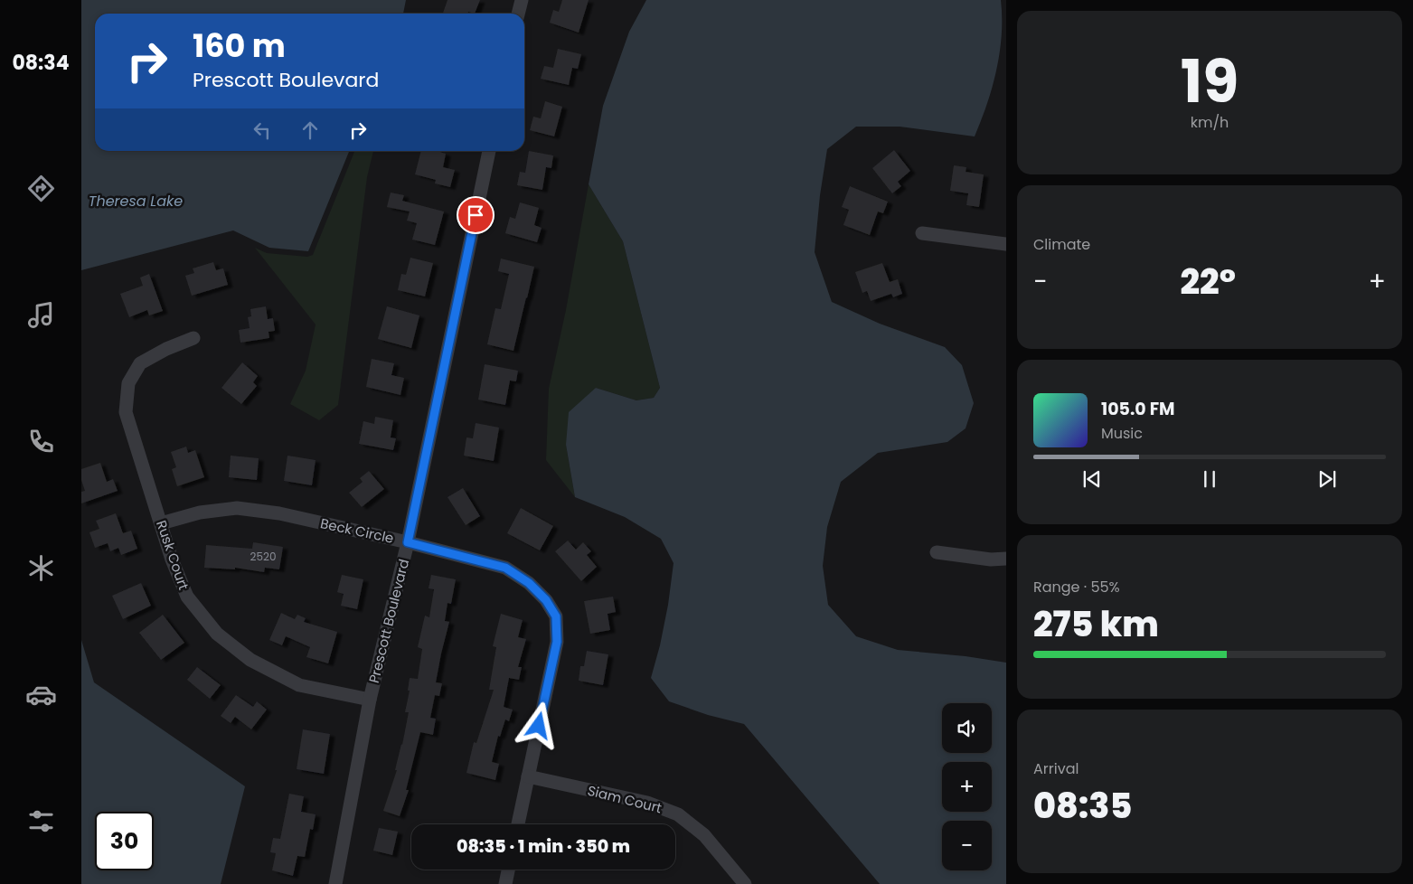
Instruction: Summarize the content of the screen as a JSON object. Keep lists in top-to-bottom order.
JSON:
{
  "streets": {
    "street": [
      "Beck Circle",
      "Rusk Court",
      "Prescott Boulevard",
      "Siam Court"
    ]
  },
  "crossings": [
    ["Beck Circle", "Rusk Court"],
    ["Beck Circle", "Prescott Boulevard"],
    ["Beck Circle", "Siam Court"],
    ["Rusk Court", "Prescott Boulevard"]
  ],
  "water": ["Theresa Lake"],
  "house_numbers": ["2520"],
  "page": {
    "tabs": "08:34",
    "tile": [
      ["19", "km/h"],
      "Climate",
      ["Range · 55%", "275 km"],
      ["Arrival", "08:35"]
    ],
    "turn": ["160 m", "Prescott Boulevard"],
    "heat": ["−", "22°", "+"],
    "song": ["105.0 FM", "Music"],
    "map_buttons": ["+", "−"],
    "limit": "30",
    "trip": "08:35 · 1 min · 350 m"
  }
}
